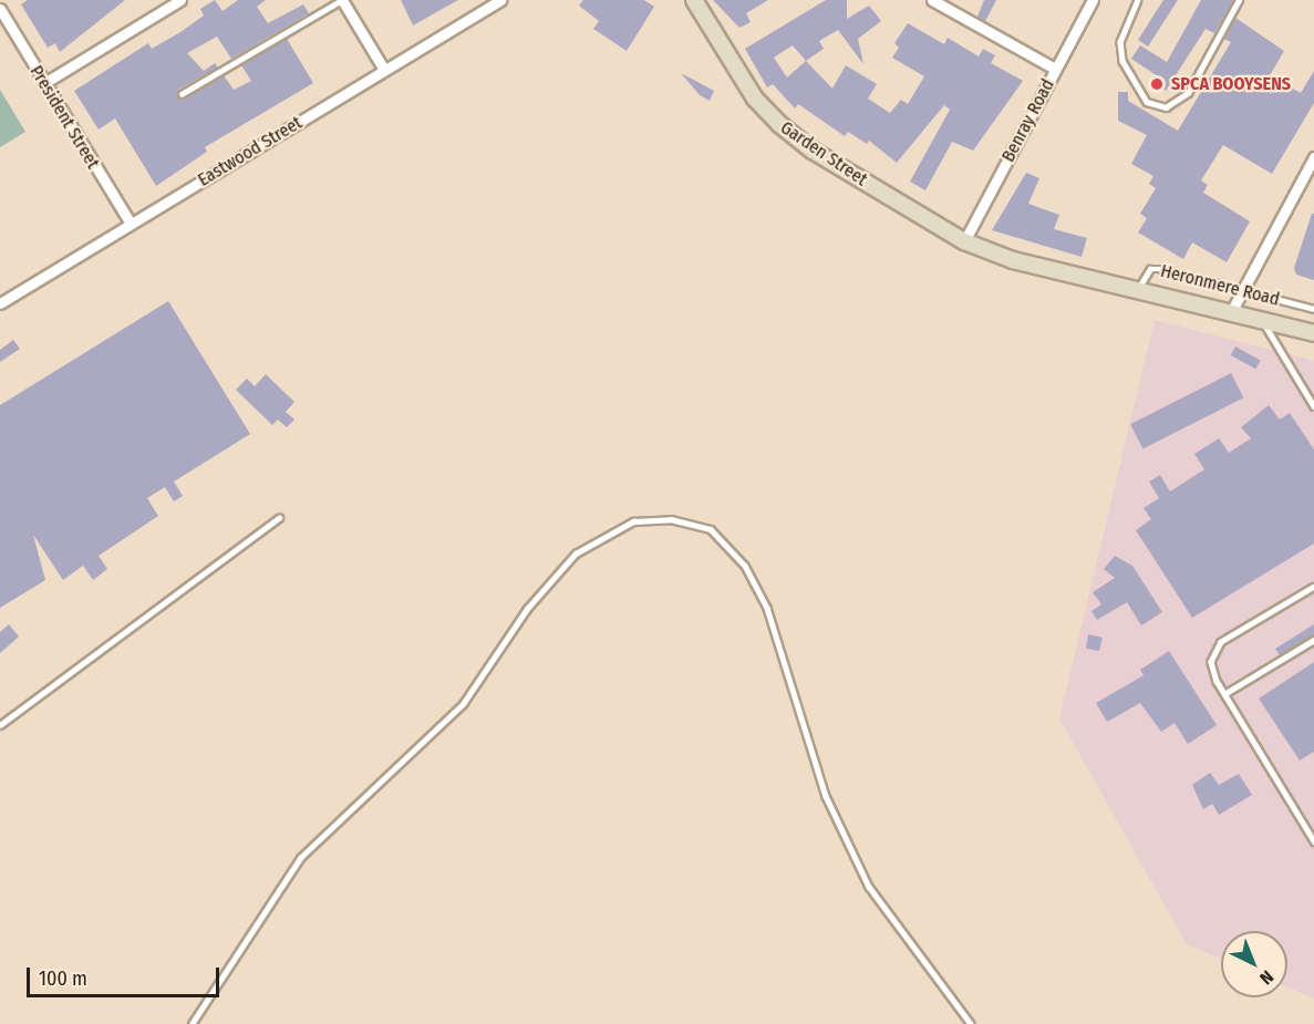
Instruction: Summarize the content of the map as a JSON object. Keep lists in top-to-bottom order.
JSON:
{
  "streets": {
    "street": [
      "President Street",
      "Benray Road",
      "Eastwood Street",
      "Garden Street",
      "Heronmere Road"
    ]
  },
  "crossings": [
    ["President Street", "Eastwood Street"],
    ["Benray Road", "Garden Street"],
    ["Benray Road", "Heronmere Road"],
    ["Garden Street", "Heronmere Road"]
  ],
  "places": ["SPCA BOOYSENS"],
  "scale_bar": "100 m",
  "north": "bottom right"
}
